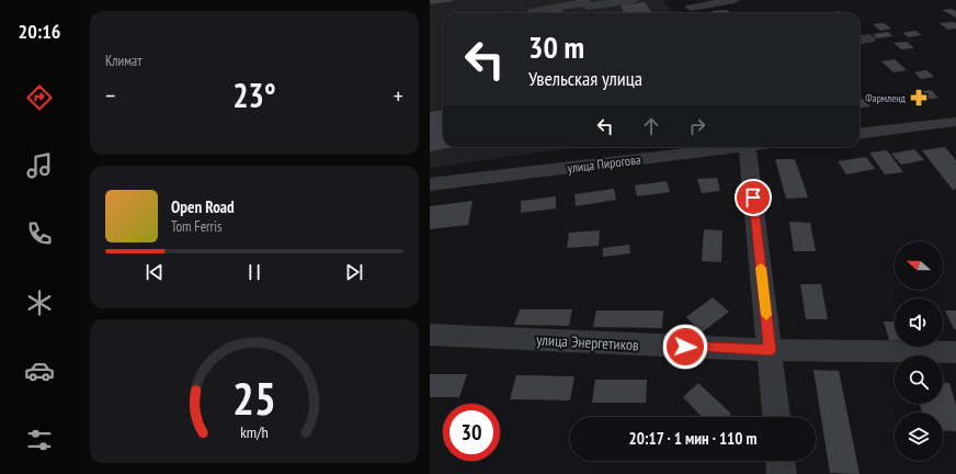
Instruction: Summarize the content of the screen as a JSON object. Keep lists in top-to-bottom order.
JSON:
{
  "streets": {
    "street": ["улица Пирогова", "улица Энергетиков"]
  },
  "places": {
    "pharmacy": ["Фармленд"]
  },
  "north": "left",
  "page": {
    "tabs": "20:16",
    "tile": "Климат",
    "turn": ["30 m", "Увельская улица"],
    "heat": ["−", "23°", "+"],
    "song": ["Open Road", "Tom Ferris"],
    "limit": "30",
    "trip": "20:17 · 1 мин · 110 m",
    "gauge": ["25", "km/h"]
  }
}
